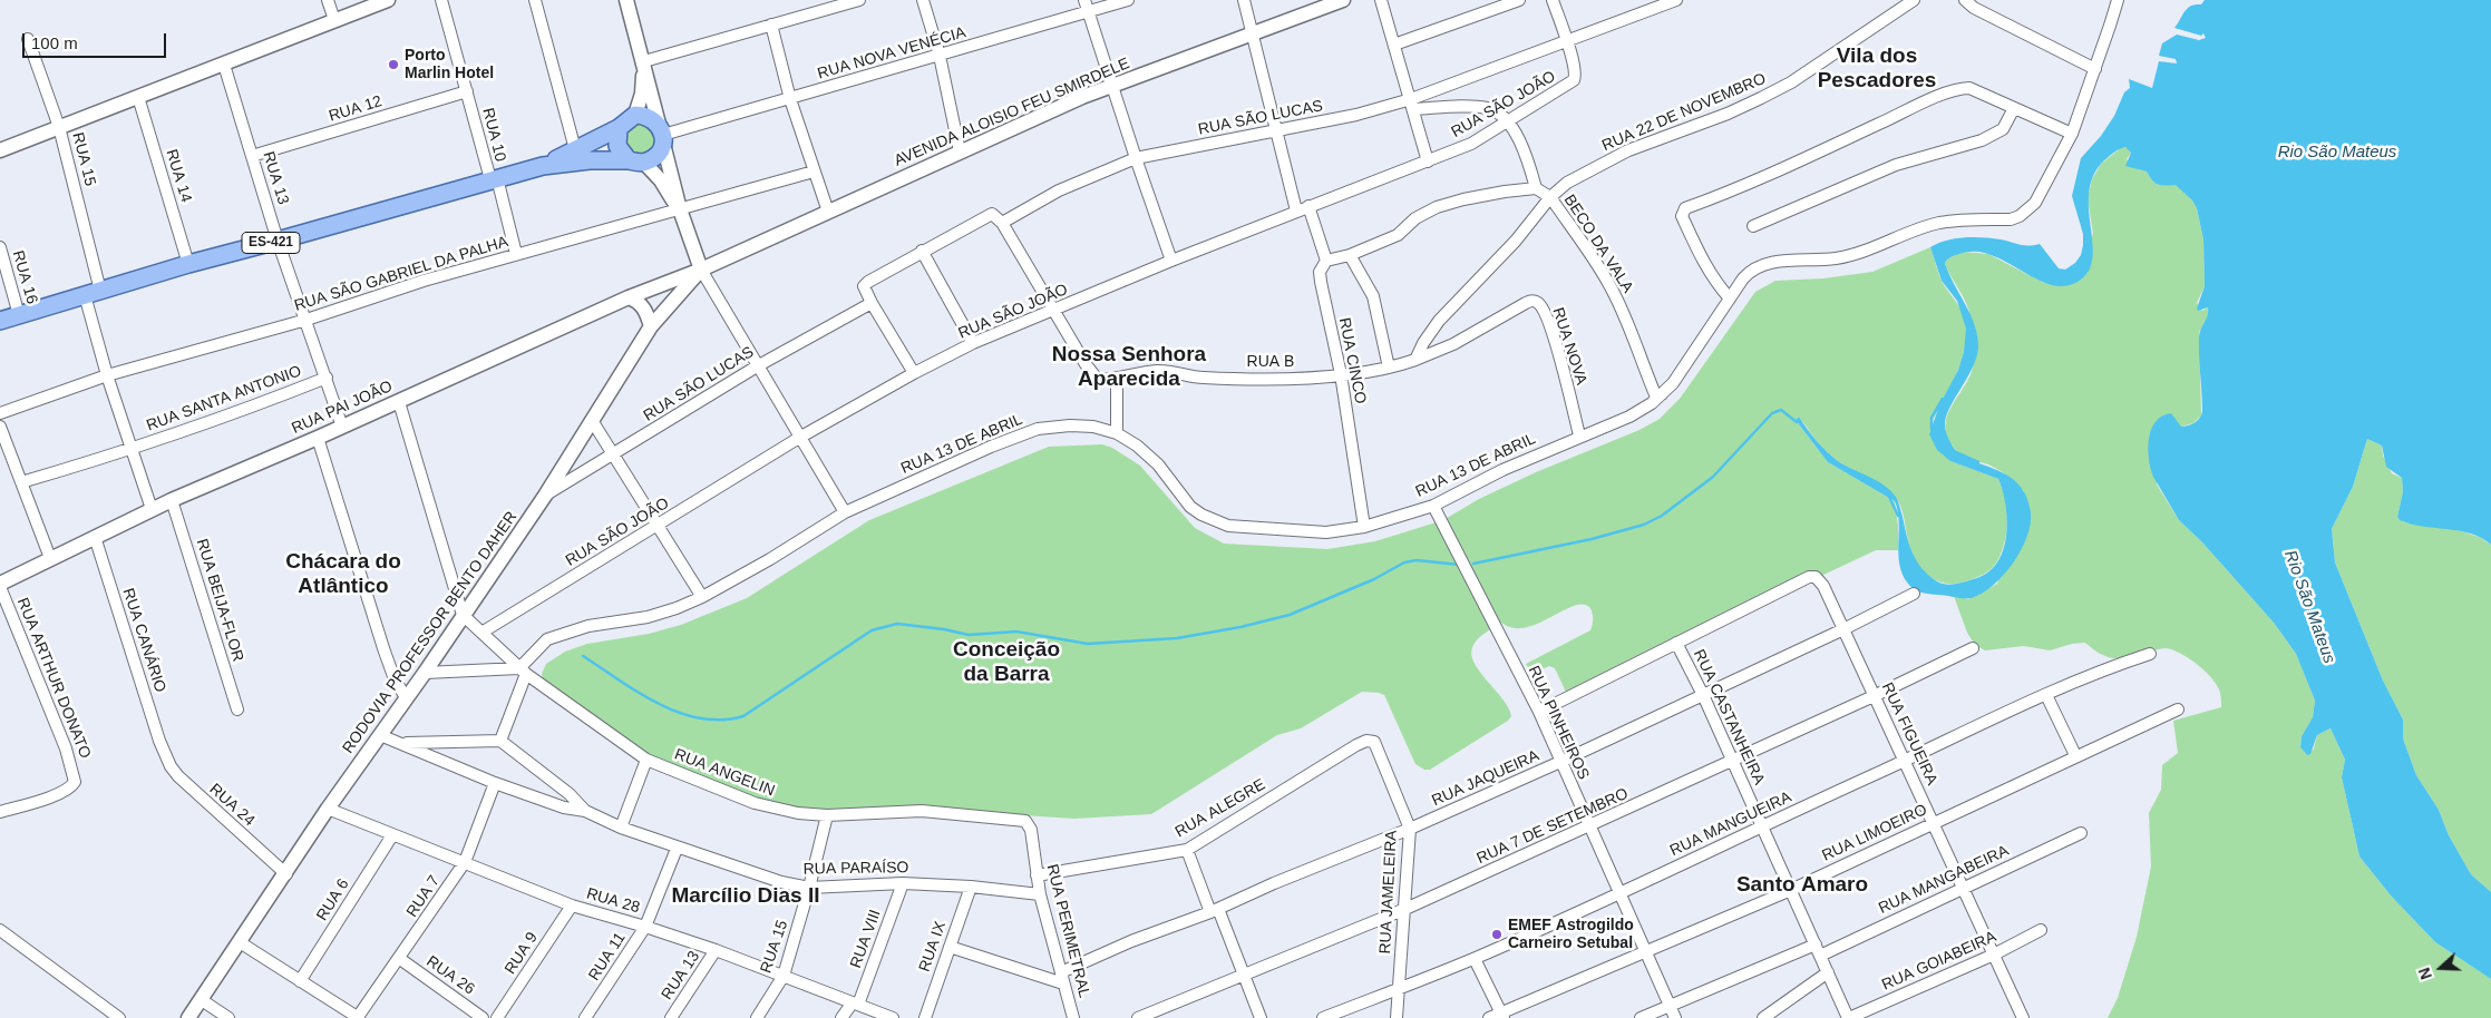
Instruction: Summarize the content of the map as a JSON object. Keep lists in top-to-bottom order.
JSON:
{
  "streets": {
    "main road": ["ES-421"],
    "street": [
      "RUA NOVA VENÉCIA",
      "RUA SÃO JOÃO",
      "RUA 12",
      "AVENIDA ALOISIO FEU SMIRDELE",
      "RUA 22 DE NOVEMBRO",
      "RUA SÃO LUCAS",
      "RUA 10",
      "RUA 15",
      "RUA 14",
      "RUA 13",
      "BECO DA VALA",
      "RUA SÃO GABRIEL DA PALHA",
      "RUA 16",
      "RUA NOVA",
      "RUA CINCO",
      "RUA B",
      "RUA SANTA ANTONIO",
      "RUA PAI JOÃO",
      "RUA 13 DE ABRIL",
      "RUA BEIJA-FLOR",
      "RODOVIA PROFESSOR BENTO DAHER",
      "RUA CANÁRIO",
      "RUA ARTHUR DONATO",
      "RUA CASTANHEIRA",
      "RUA PINHEIROS",
      "RUA FIGUEIRA",
      "RUA ANGELIN",
      "RUA JAQUEIRA",
      "RUA 24",
      "RUA ALEGRE",
      "RUA MANGUEIRA",
      "RUA 7 DE SETEMBRO",
      "RUA LIMOEIRO",
      "RUA PARAÍSO",
      "RUA MANGABEIRA",
      "RUA JAMELEIRA",
      "RUA 7",
      "RUA 6",
      "RUA 28",
      "RUA PERIMETRAL",
      "RUA VIII",
      "RUA IX",
      "RUA 9",
      "RUA 11",
      "RUA GOIABEIRA",
      "RUA 26"
    ]
  },
  "crossings": [
    ["RUA NOVA VENÉCIA", "ES-421"],
    ["RUA SÃO JOÃO", "RUA SÃO LUCAS"],
    ["RUA SÃO JOÃO", "RUA CINCO"],
    ["RUA SÃO JOÃO", "RUA B"],
    ["RUA SÃO JOÃO", "RUA ANGELIN"],
    ["RUA 12", "RUA 10"],
    ["RUA 12", "RUA 13"],
    ["AVENIDA ALOISIO FEU SMIRDELE", "RUA PAI JOÃO"],
    ["AVENIDA ALOISIO FEU SMIRDELE", "RODOVIA PROFESSOR BENTO DAHER"],
    ["RUA 22 DE NOVEMBRO", "BECO DA VALA"],
    ["RUA SÃO LUCAS", "RUA B"],
    ["RUA SÃO LUCAS", "RODOVIA PROFESSOR BENTO DAHER"],
    ["RUA 10", "ES-421"],
    ["RUA 10", "RUA SÃO GABRIEL DA PALHA"],
    ["RUA 15", "ES-421"],
    ["RUA 15", "RUA SÃO GABRIEL DA PALHA"],
    ["RUA 15", "RUA SANTA ANTONIO"],
    ["RUA 15", "RUA PAI JOÃO"],
    ["RUA 15", "RUA ANGELIN"],
    ["RUA 15", "RUA PARAÍSO"],
    ["RUA 15", "RUA 28"],
    ["RUA 14", "ES-421"],
    ["RUA 13", "ES-421"],
    ["RUA 13", "RUA SÃO GABRIEL DA PALHA"],
    ["RUA 13", "RUA SANTA ANTONIO"],
    ["RUA 13", "RUA PAI JOÃO"],
    ["RUA 13", "RUA 28"],
    ["ES-421", "RUA 16"],
    ["BECO DA VALA", "RUA 13 DE ABRIL"],
    ["RUA NOVA", "RUA B"],
    ["RUA NOVA", "RUA 13 DE ABRIL"],
    ["RUA CINCO", "RUA B"],
    ["RUA CINCO", "RUA 13 DE ABRIL"],
    ["RUA PAI JOÃO", "RUA BEIJA-FLOR"],
    ["RUA PAI JOÃO", "RODOVIA PROFESSOR BENTO DAHER"],
    ["RUA PAI JOÃO", "RUA CANÁRIO"],
    ["RUA PAI JOÃO", "RUA ARTHUR DONATO"],
    ["RUA 13 DE ABRIL", "RUA PINHEIROS"],
    ["RUA 13 DE ABRIL", "RUA ANGELIN"],
    ["RODOVIA PROFESSOR BENTO DAHER", "RUA ANGELIN"],
    ["RODOVIA PROFESSOR BENTO DAHER", "RUA 24"],
    ["RODOVIA PROFESSOR BENTO DAHER", "RUA PARAÍSO"],
    ["RODOVIA PROFESSOR BENTO DAHER", "RUA 28"],
    ["RUA CANÁRIO", "RUA 24"],
    ["RUA CASTANHEIRA", "RUA FIGUEIRA"],
    ["RUA CASTANHEIRA", "RUA JAQUEIRA"],
    ["RUA CASTANHEIRA", "RUA MANGUEIRA"],
    ["RUA CASTANHEIRA", "RUA 7 DE SETEMBRO"],
    ["RUA CASTANHEIRA", "RUA LIMOEIRO"],
    ["RUA CASTANHEIRA", "RUA MANGABEIRA"],
    ["RUA CASTANHEIRA", "RUA GOIABEIRA"],
    ["RUA PINHEIROS", "RUA JAQUEIRA"],
    ["RUA PINHEIROS", "RUA MANGUEIRA"],
    ["RUA PINHEIROS", "RUA 7 DE SETEMBRO"],
    ["RUA PINHEIROS", "RUA LIMOEIRO"],
    ["RUA PINHEIROS", "RUA MANGABEIRA"],
    ["RUA FIGUEIRA", "RUA JAQUEIRA"],
    ["RUA FIGUEIRA", "RUA MANGUEIRA"],
    ["RUA FIGUEIRA", "RUA 7 DE SETEMBRO"],
    ["RUA FIGUEIRA", "RUA LIMOEIRO"],
    ["RUA FIGUEIRA", "RUA MANGABEIRA"],
    ["RUA FIGUEIRA", "RUA GOIABEIRA"],
    ["RUA ANGELIN", "RUA PERIMETRAL"],
    ["RUA JAQUEIRA", "RUA JAMELEIRA"],
    ["RUA JAQUEIRA", "RUA PERIMETRAL"],
    ["RUA ALEGRE", "RUA JAMELEIRA"],
    ["RUA ALEGRE", "RUA PERIMETRAL"],
    ["RUA MANGUEIRA", "RUA JAMELEIRA"],
    ["RUA 7 DE SETEMBRO", "RUA JAMELEIRA"],
    ["RUA PARAÍSO", "RUA 7"],
    ["RUA PARAÍSO", "RUA PERIMETRAL"],
    ["RUA PARAÍSO", "RUA VIII"],
    ["RUA PARAÍSO", "RUA IX"],
    ["RUA PARAÍSO", "RUA 11"],
    ["RUA 7", "RUA 28"],
    ["RUA 7", "RUA 26"],
    ["RUA 6", "RUA 28"],
    ["RUA 28", "RUA VIII"],
    ["RUA 28", "RUA 9"],
    ["RUA 28", "RUA 11"]
  ],
  "districts": [
    "Vila dos Pescadores",
    "Nossa Senhora Aparecida",
    "Chácara do Atlântico",
    "Conceição da Barra",
    "Santo Amaro",
    "Marcílio Dias II"
  ],
  "water": ["Rio São Mateus"],
  "places": ["Porto Marlin Hotel", "EMEF Astrogildo Carneiro Setubal"],
  "scale_bar": "100 m",
  "north": "left"
}
